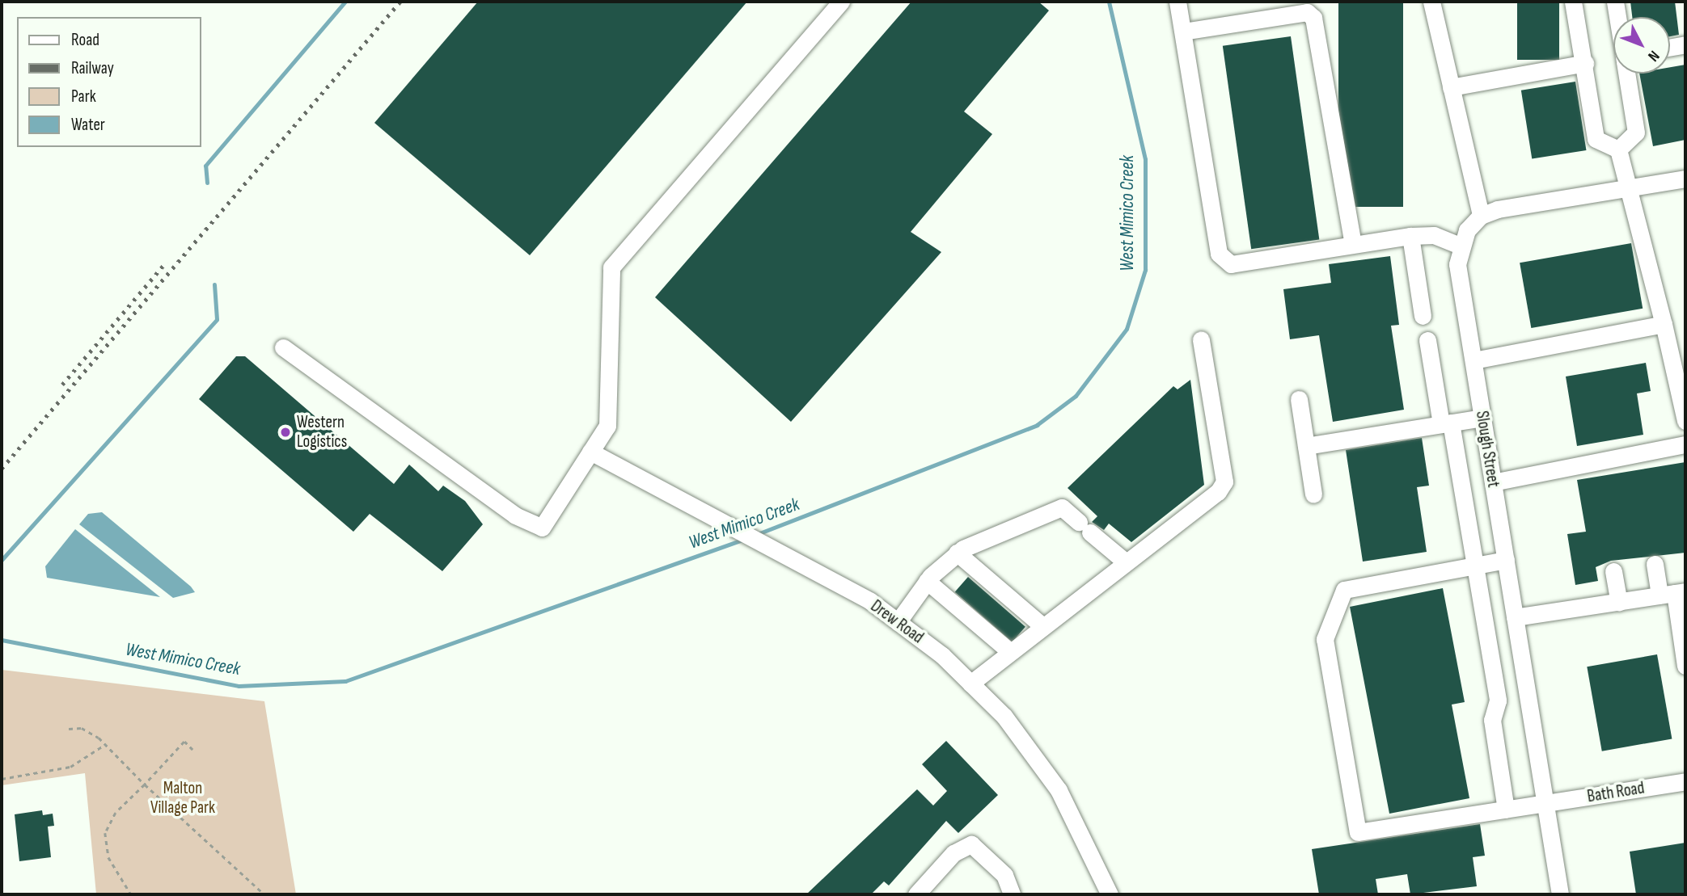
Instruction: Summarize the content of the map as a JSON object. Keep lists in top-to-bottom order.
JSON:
{
  "streets": {
    "street": ["Slough Street", "Drew Road", "Bath Road"]
  },
  "crossings": [
    ["Slough Street", "Bath Road"]
  ],
  "water": ["West Mimico Creek"],
  "parks": ["Malton Village Park"],
  "places": ["Western Logistics"],
  "legend": [
    "Road",
    "Railway",
    "Park",
    "Water"
  ],
  "north": "bottom right"
}
